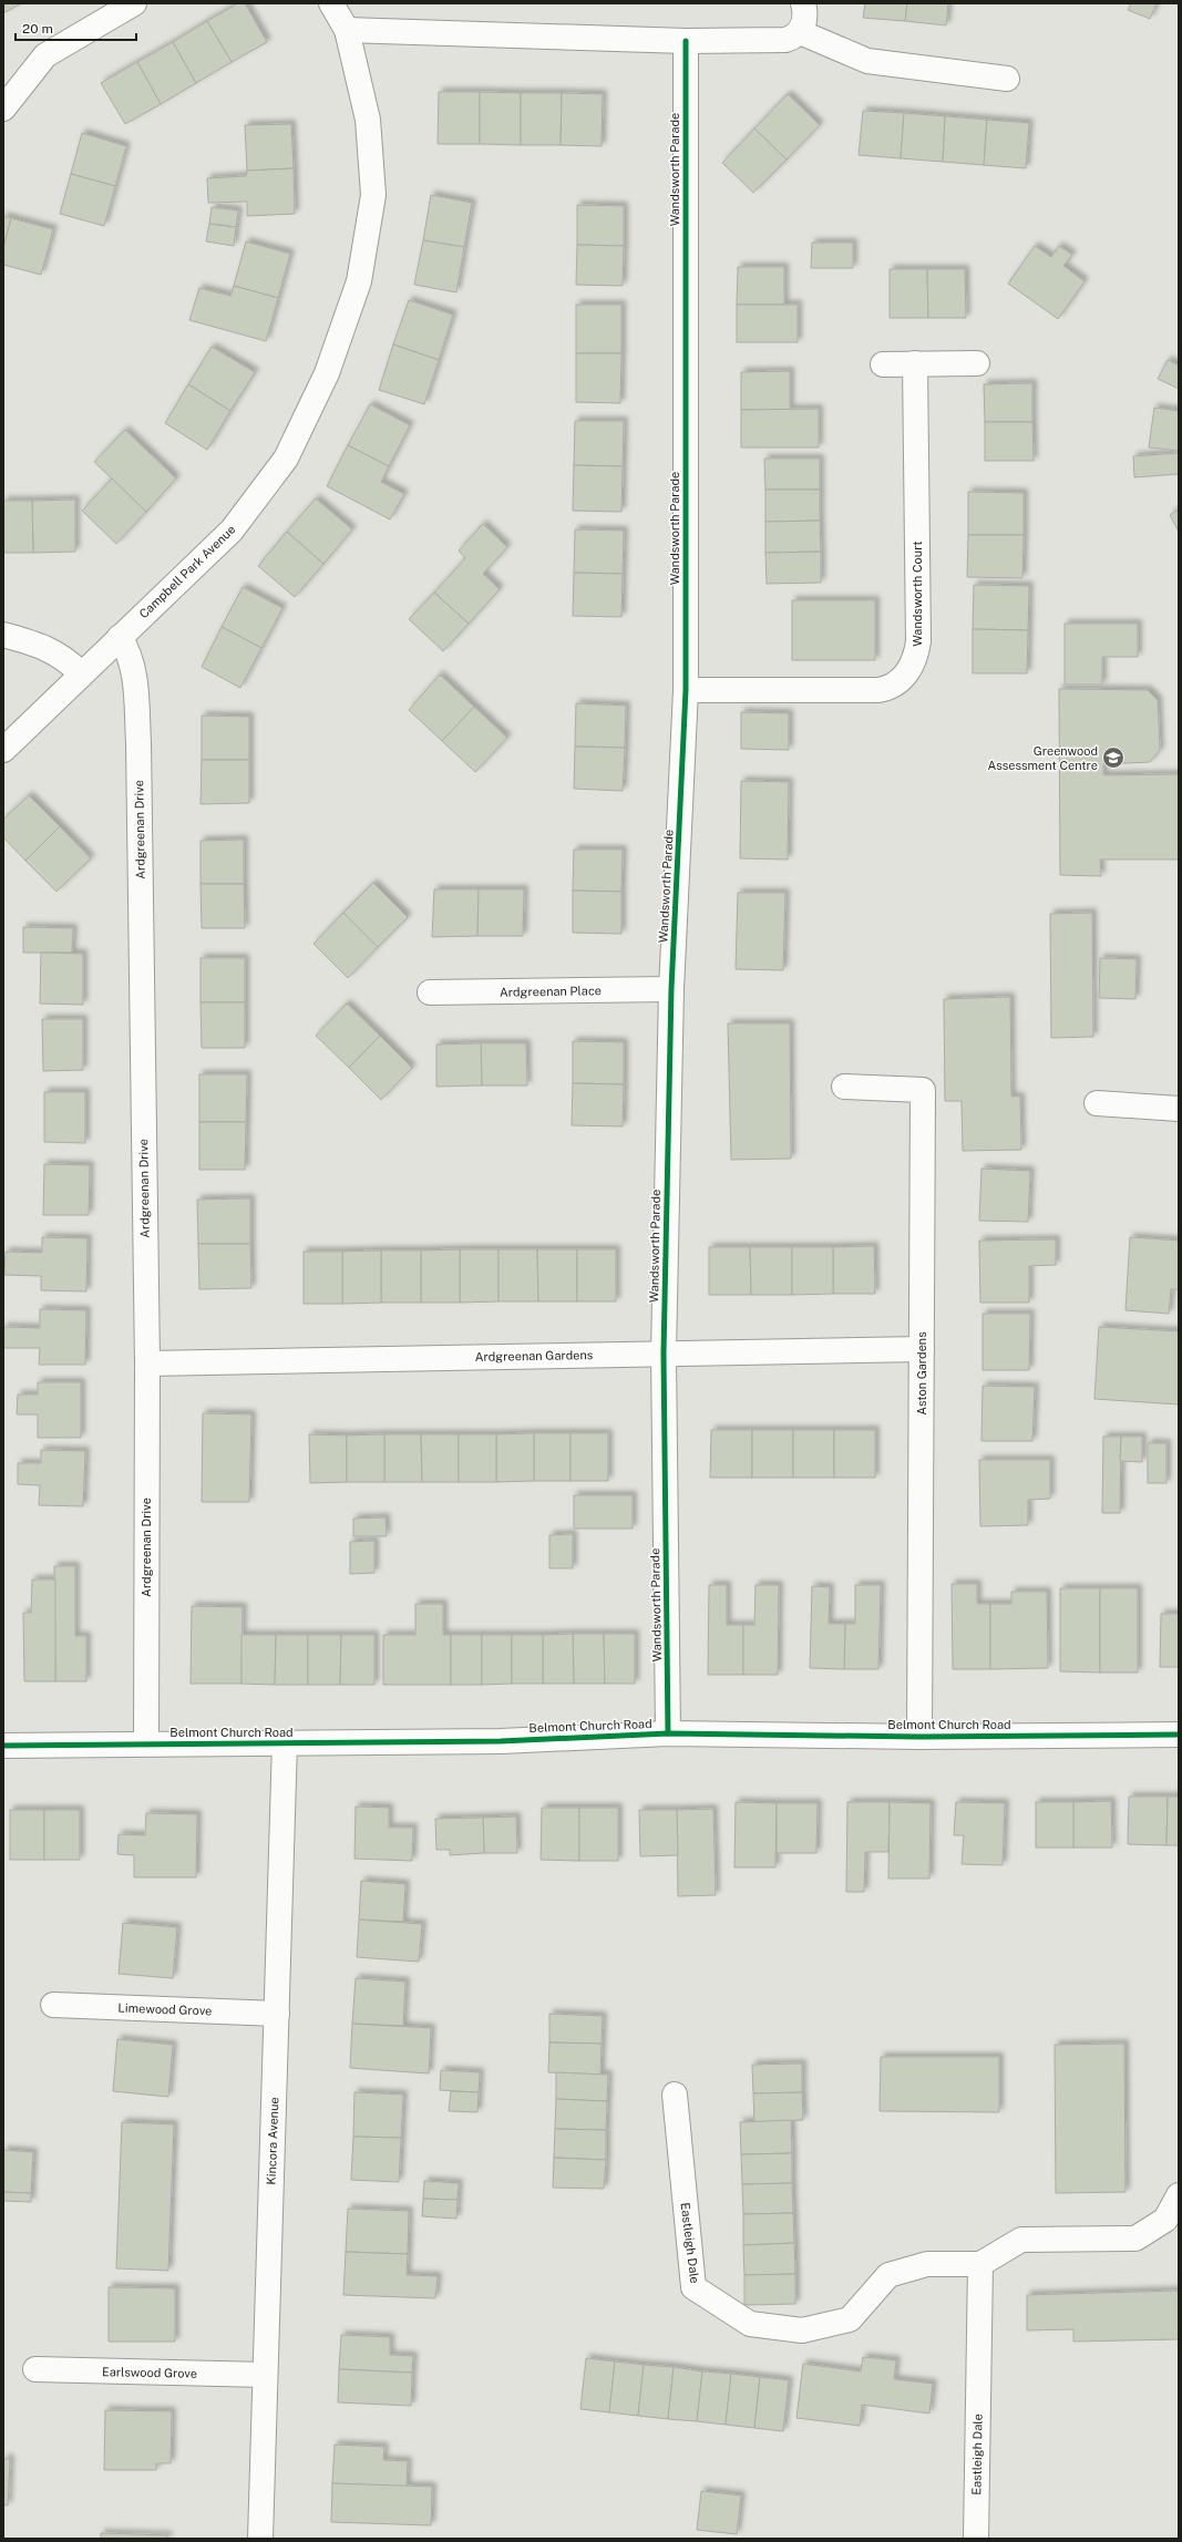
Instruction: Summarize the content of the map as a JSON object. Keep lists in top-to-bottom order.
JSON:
{
  "streets": {
    "street": [
      "Wandsworth Parade",
      "Campbell Park Avenue",
      "Wandsworth Court",
      "Ardgreenan Drive",
      "Ardgreenan Place",
      "Ardgreenan Gardens",
      "Aston Gardens",
      "Belmont Church Road",
      "Limewood Grove",
      "Kincora Avenue",
      "Eastleigh Dale",
      "Earlswood Grove"
    ]
  },
  "crossings": [
    ["Wandsworth Parade", "Wandsworth Court"],
    ["Wandsworth Parade", "Ardgreenan Place"],
    ["Wandsworth Parade", "Ardgreenan Gardens"],
    ["Wandsworth Parade", "Belmont Church Road"],
    ["Campbell Park Avenue", "Ardgreenan Drive"],
    ["Ardgreenan Drive", "Ardgreenan Gardens"],
    ["Ardgreenan Drive", "Belmont Church Road"],
    ["Ardgreenan Gardens", "Aston Gardens"],
    ["Aston Gardens", "Belmont Church Road"],
    ["Belmont Church Road", "Kincora Avenue"],
    ["Limewood Grove", "Kincora Avenue"],
    ["Kincora Avenue", "Earlswood Grove"]
  ],
  "places": {
    "school or university": ["Greenwood Assessment Centre"]
  },
  "scale_bar": "20 m"
}
